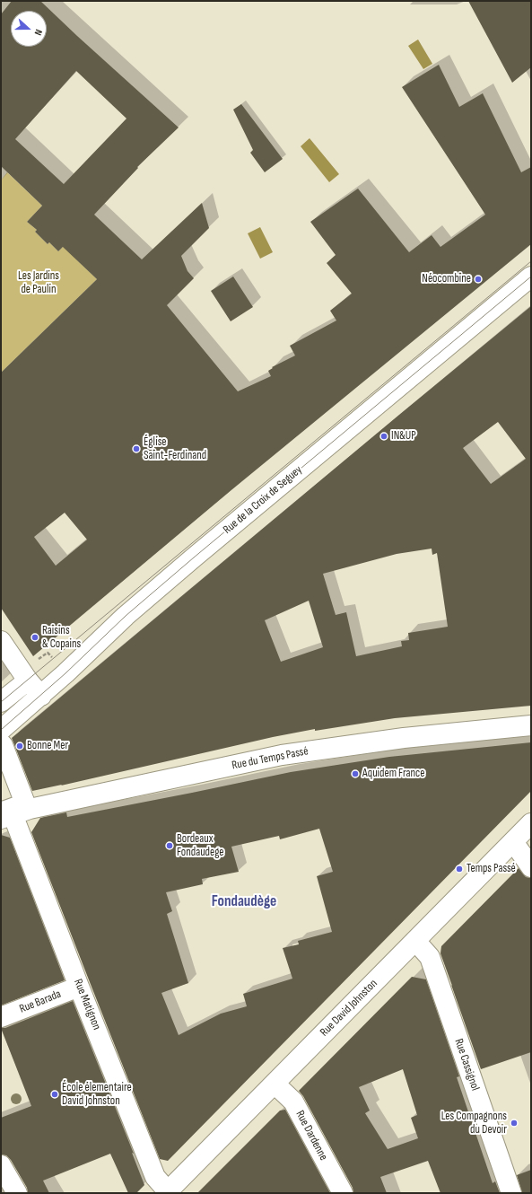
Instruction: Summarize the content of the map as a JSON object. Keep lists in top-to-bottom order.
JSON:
{
  "streets": {
    "street": [
      "Rue de la Croix de Seguey",
      "Rue du Temps Passé",
      "Rue Barada",
      "Rue Matignon",
      "Rue David Johnston",
      "Rue Cassignol",
      "Rue Dardenne"
    ]
  },
  "crossings": [
    ["Rue du Temps Passé", "Rue Matignon"],
    ["Rue Barada", "Rue Matignon"],
    ["Rue Matignon", "Rue David Johnston"],
    ["Rue David Johnston", "Rue Cassignol"],
    ["Rue David Johnston", "Rue Dardenne"]
  ],
  "districts": ["Fondaudège"],
  "parks": ["Les Jardins de Paulin"],
  "places": [
    "Néocombine",
    "IN&UP",
    "Église Saint-Ferdinand",
    "Raisins & Copains",
    "Bonne Mer",
    "Aquidem France",
    "Bordeaux Fondaudege",
    "Temps Passé",
    "École élementaire David Johnston",
    "Les Compagnons du Devoir"
  ],
  "north": "right"
}
